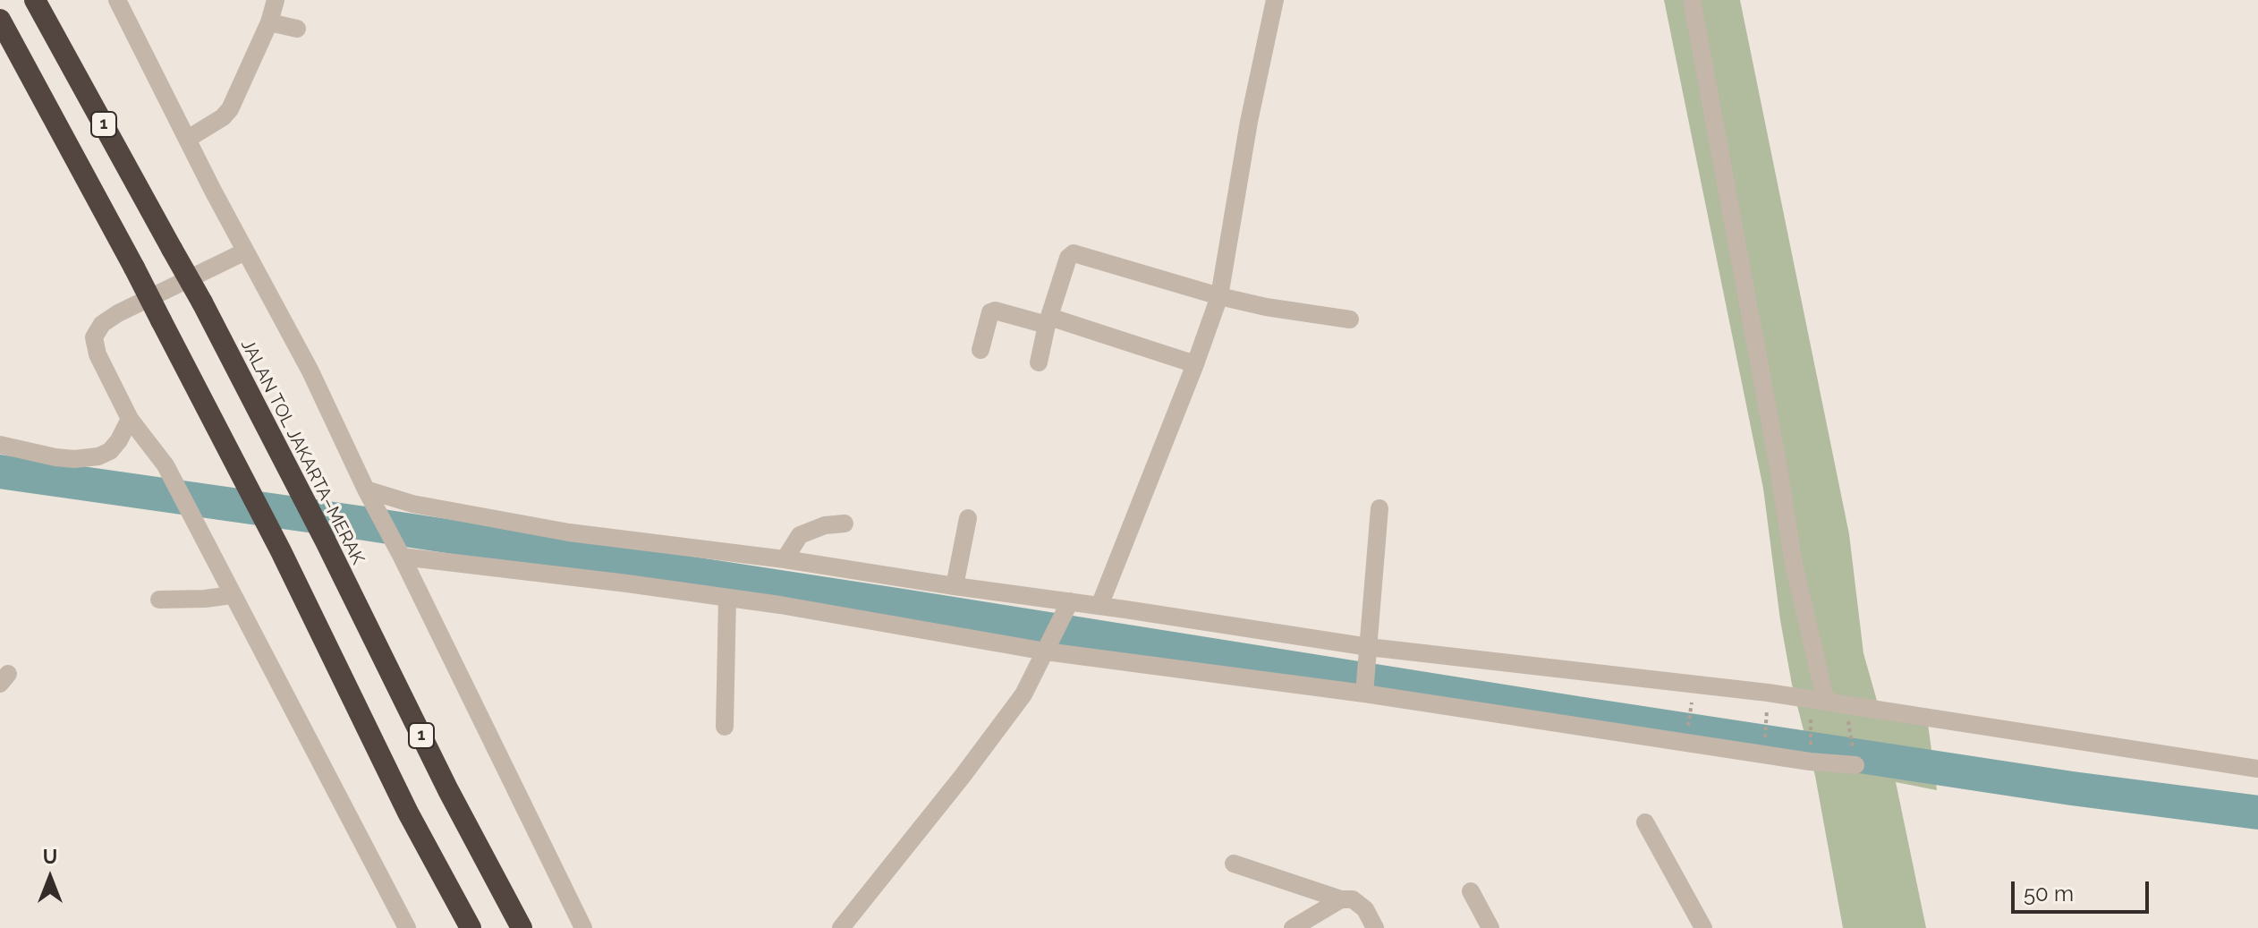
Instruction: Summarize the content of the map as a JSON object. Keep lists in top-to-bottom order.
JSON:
{
  "streets": {
    "highway": ["1", "JALAN TOL JAKARTA–MERAK"]
  },
  "scale_bar": "50 m",
  "north": "top"
}
